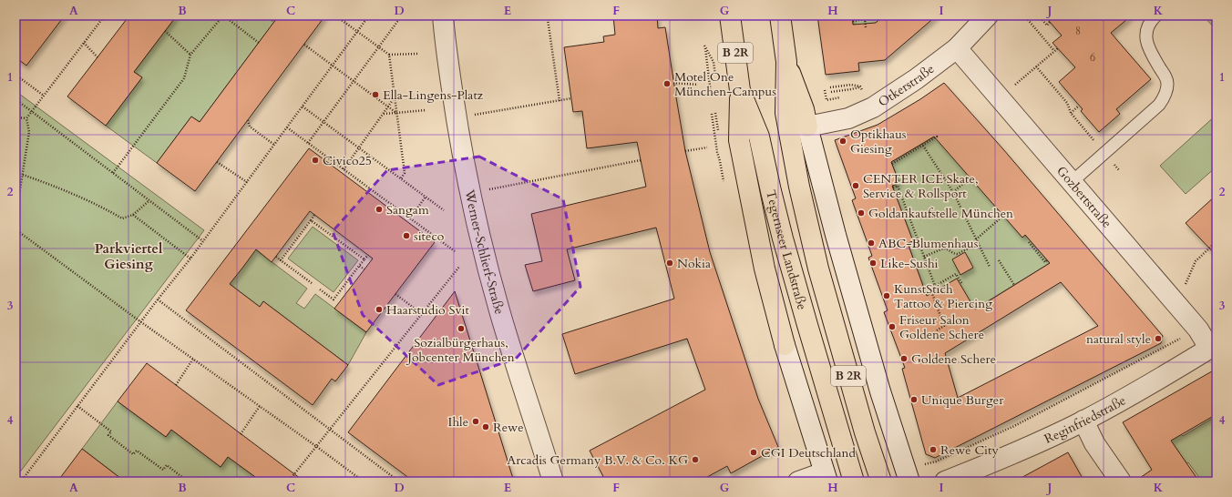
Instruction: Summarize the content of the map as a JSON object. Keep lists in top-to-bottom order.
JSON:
{
  "streets": {
    "highway": ["B 2R", "Tegernseer Landstraße"],
    "street": [
      "Otkerstraße",
      "Gozbertstraße",
      "Werner-Schlierf-Straße",
      "Reginfriedstraße"
    ]
  },
  "crossings": [
    ["Otkerstraße", "Gozbertstraße"],
    ["Gozbertstraße", "Reginfriedstraße"]
  ],
  "districts": ["Parkviertel Giesing"],
  "places": [
    "Motel One München-Campus",
    "Ella-Lingens-Platz",
    "Optikhaus Giesing",
    "Civico25",
    "CENTER ICE Skate, Service & Rollsport",
    "Sangam",
    "Goldankaufstelle München",
    "siteco",
    "ABC-Blumenhaus",
    "Nokia",
    "Like-Sushi",
    "KunstStich Tattoo & Piercing",
    "Haarstudio Svit",
    "Friseur Salon Goldene Schere",
    "Sozialbürgerhaus, Jobcenter München",
    "natural style",
    "Goldene Schere",
    "Unique Burger",
    "Ihle",
    "Rewe",
    "Rewe City",
    "CGI Deutschland",
    "Arcadis Germany B.V. & Co. KG"
  ],
  "house_numbers": ["8", "6"],
  "grid": {
    "columns": [
      "A",
      "B",
      "C",
      "D",
      "E",
      "F",
      "G",
      "H",
      "I",
      "J",
      "K"
    ],
    "rows": [
      "1",
      "2",
      "3",
      "4"
    ]
  }
}
